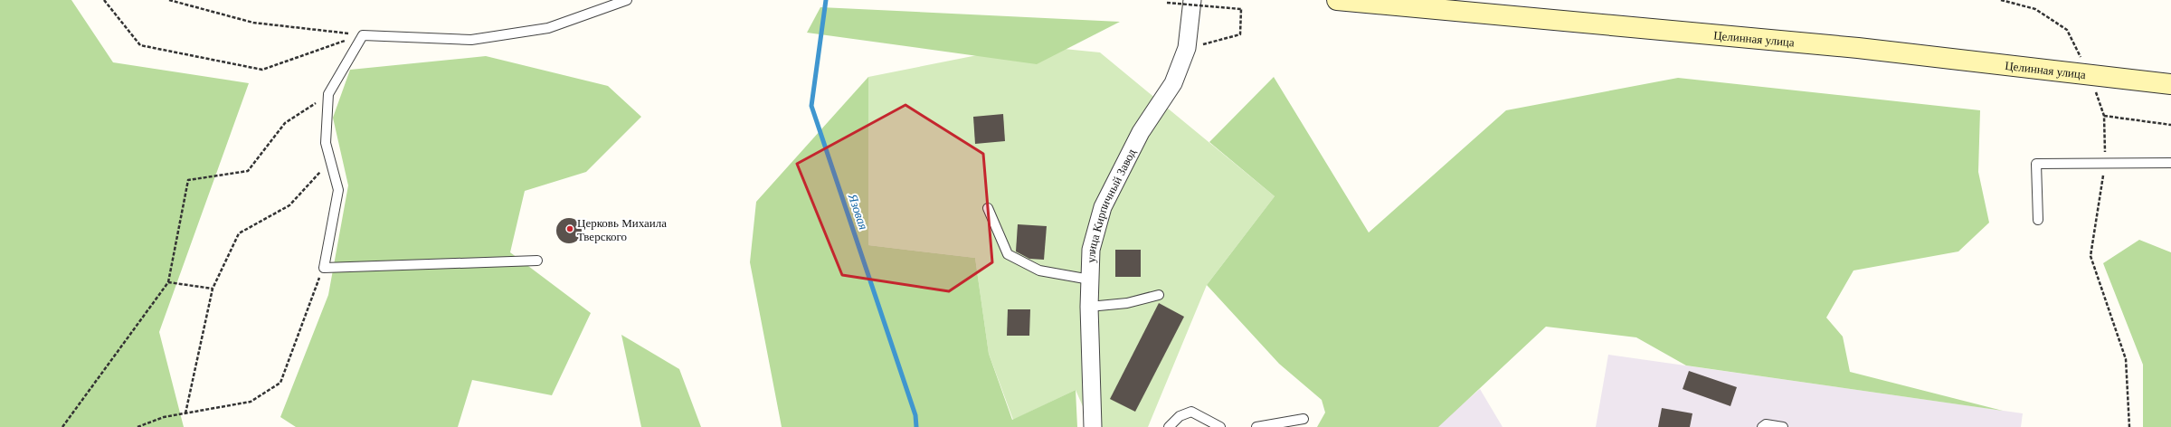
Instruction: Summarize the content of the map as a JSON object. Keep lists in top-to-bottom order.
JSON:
{
  "streets": {
    "main road": ["Целинная улица"],
    "street": ["улица Кирпичный Завод"]
  },
  "water": ["Язовая"],
  "places": ["Церковь Михаила Тверского"]
}
